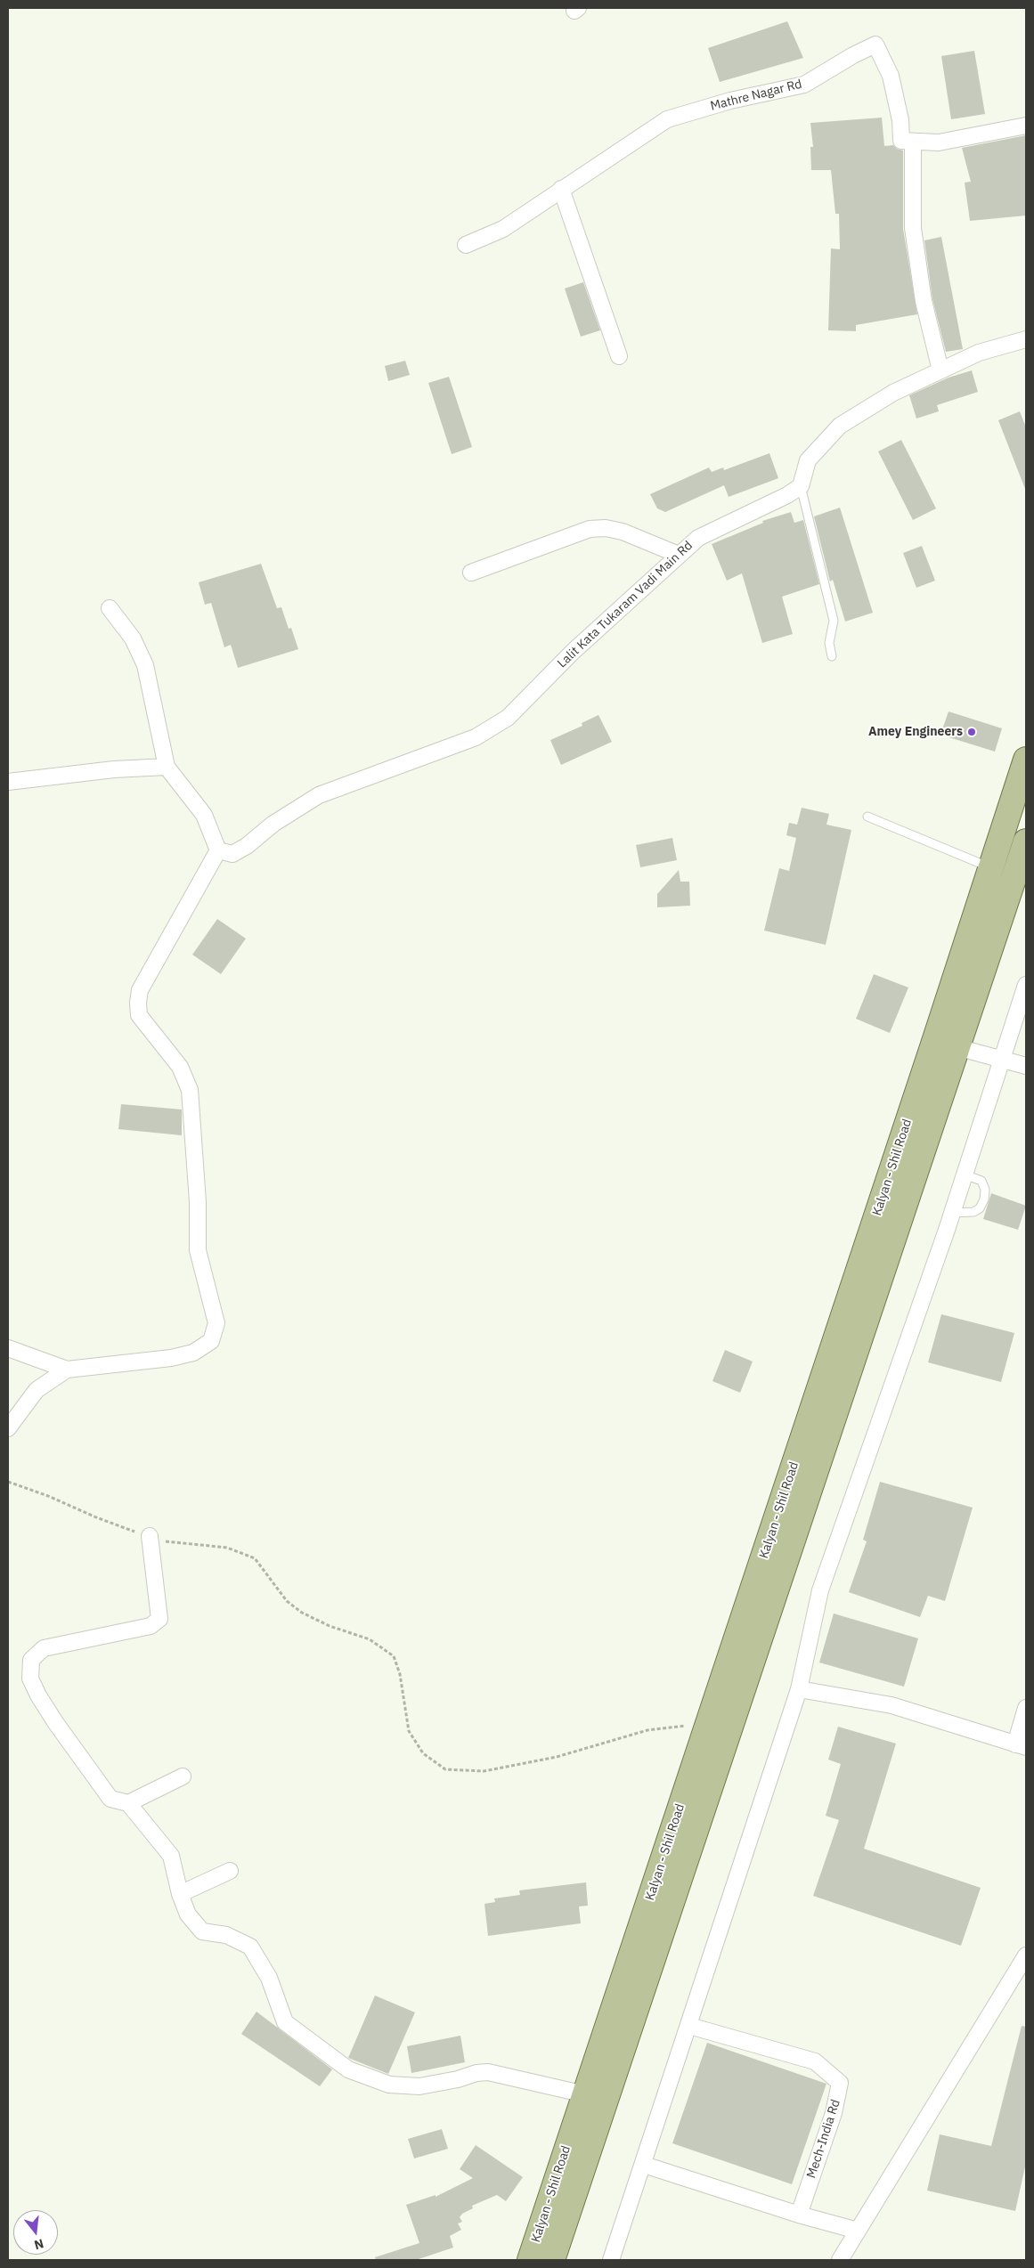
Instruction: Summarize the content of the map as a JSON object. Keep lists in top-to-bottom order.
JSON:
{
  "streets": {
    "main road": ["Kalyan - Shil Road"],
    "street": ["Mathre Nagar Rd", "Lalit Kata Tukaram Vadi Main Rd", "Mech-India Rd"]
  },
  "places": ["Amey Engineers"],
  "north": "bottom"
}
